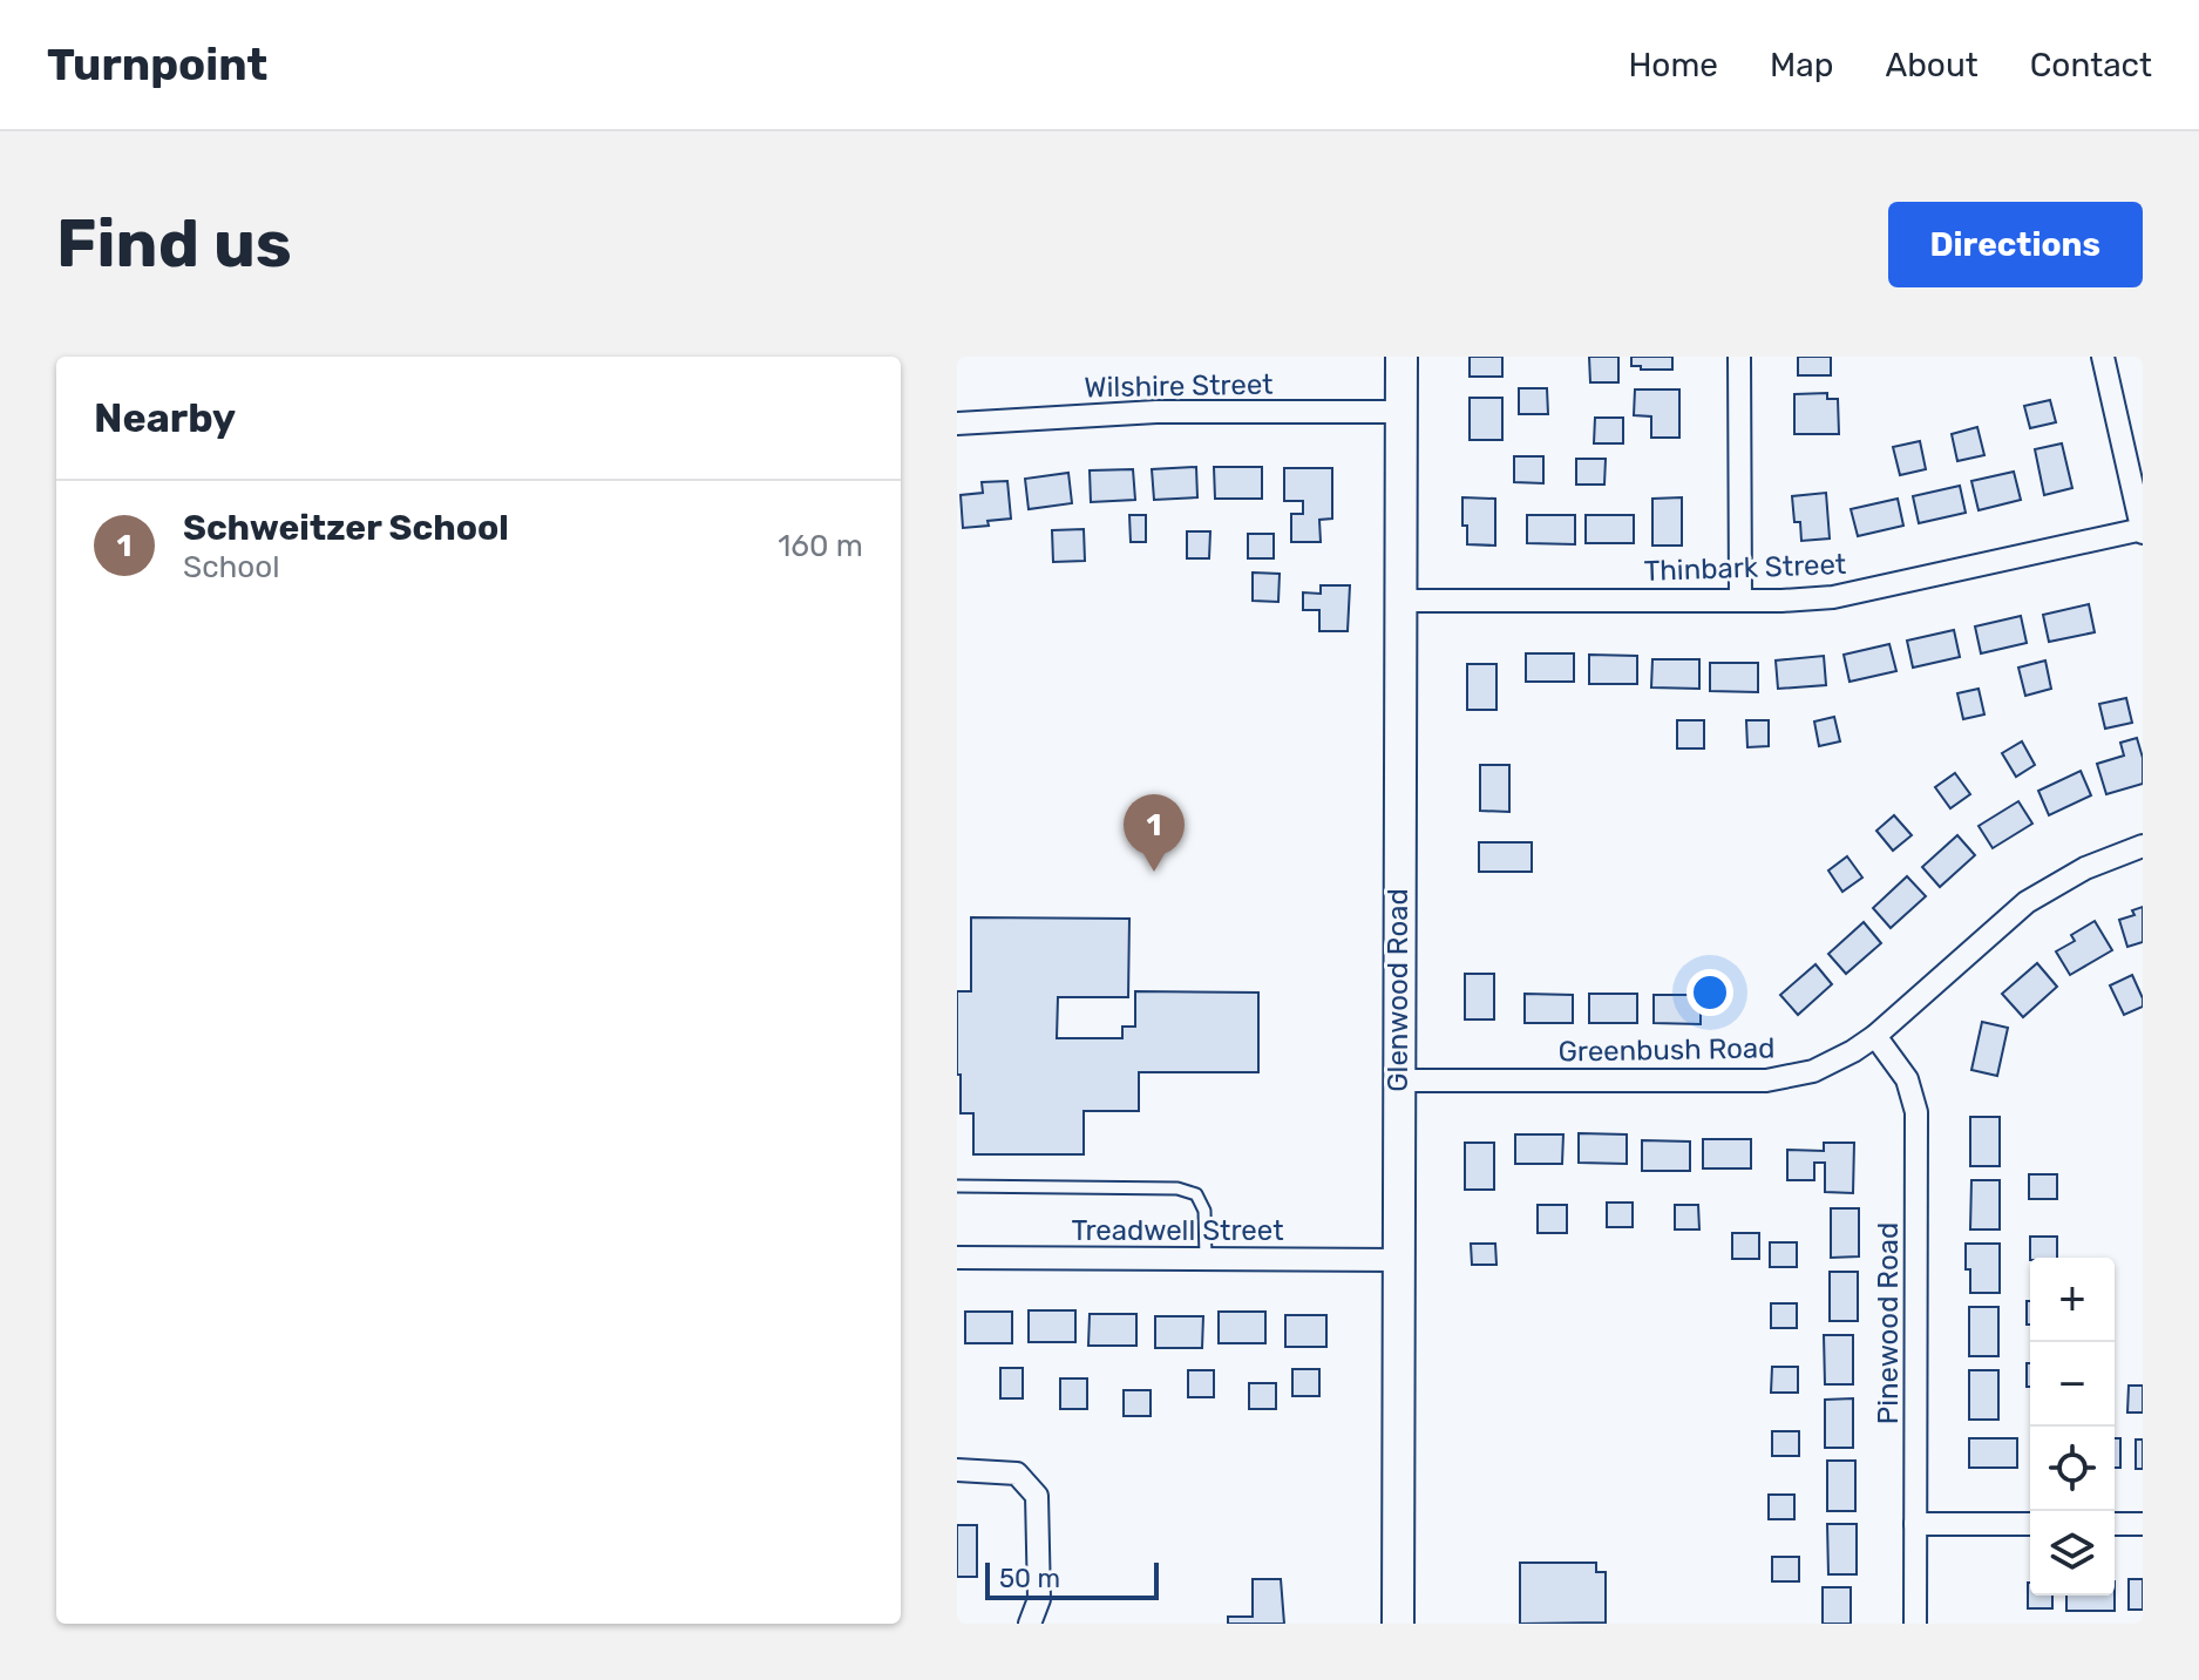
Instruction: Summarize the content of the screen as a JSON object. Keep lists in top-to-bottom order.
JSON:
{
  "streets": {
    "street": [
      "Wilshire Street",
      "Thinbark Street",
      "Glenwood Road",
      "Greenbush Road",
      "Treadwell Street",
      "Pinewood Road"
    ]
  },
  "crossings": [
    ["Wilshire Street", "Glenwood Road"],
    ["Thinbark Street", "Glenwood Road"],
    ["Glenwood Road", "Greenbush Road"],
    ["Glenwood Road", "Treadwell Street"],
    ["Greenbush Road", "Pinewood Road"]
  ],
  "scale_bar": "50 m",
  "page": {
    "header": "Turnpoint",
    "nav": [
      "Home",
      "Map",
      "About",
      "Contact"
    ],
    "buttons": "Directions",
    "title": "Find us",
    "heading": "Nearby",
    "list": [
      {
        "mark": "1",
        "name": "Schweitzer School",
        "note": "School",
        "value": "160 m"
      }
    ],
    "pins": "1",
    "map_buttons": ["+", "−"],
    "scale": "50 m"
  }
}
